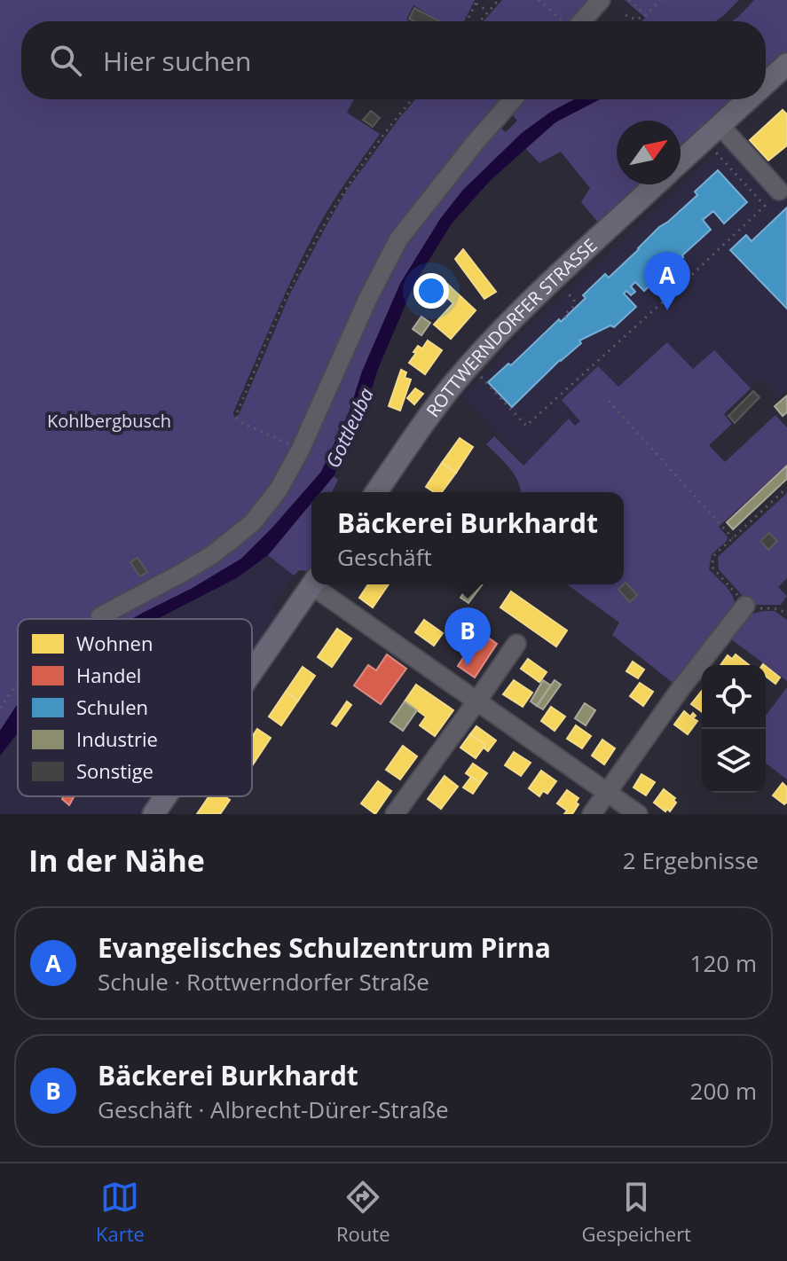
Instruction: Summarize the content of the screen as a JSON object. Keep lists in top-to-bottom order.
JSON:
{
  "streets": {
    "main road": ["ROTTWERNDORFER STRASSE"]
  },
  "water": ["Gottleuba"],
  "parks": ["Kohlbergbusch"],
  "legend": [
    "Wohnen",
    "Handel",
    "Schulen",
    "Industrie",
    "Sonstige"
  ],
  "north": "top right",
  "page": {
    "search": "Hier suchen",
    "pins": ["A", "B"],
    "popup": ["Bäckerei Burkhardt", "Geschäft"],
    "heading": ["In der Nähe", "2 Ergebnisse"],
    "list": [
      {
        "mark": "A",
        "name": "Evangelisches Schulzentrum Pirna",
        "note": "Schule · Rottwerndorfer Straße",
        "value": "120 m"
      },
      {
        "mark": "B",
        "name": "Bäckerei Burkhardt",
        "note": "Geschäft · Albrecht-Dürer-Straße",
        "value": "200 m"
      }
    ],
    "nav": ["Karte", "Route", "Gespeichert"]
  }
}
